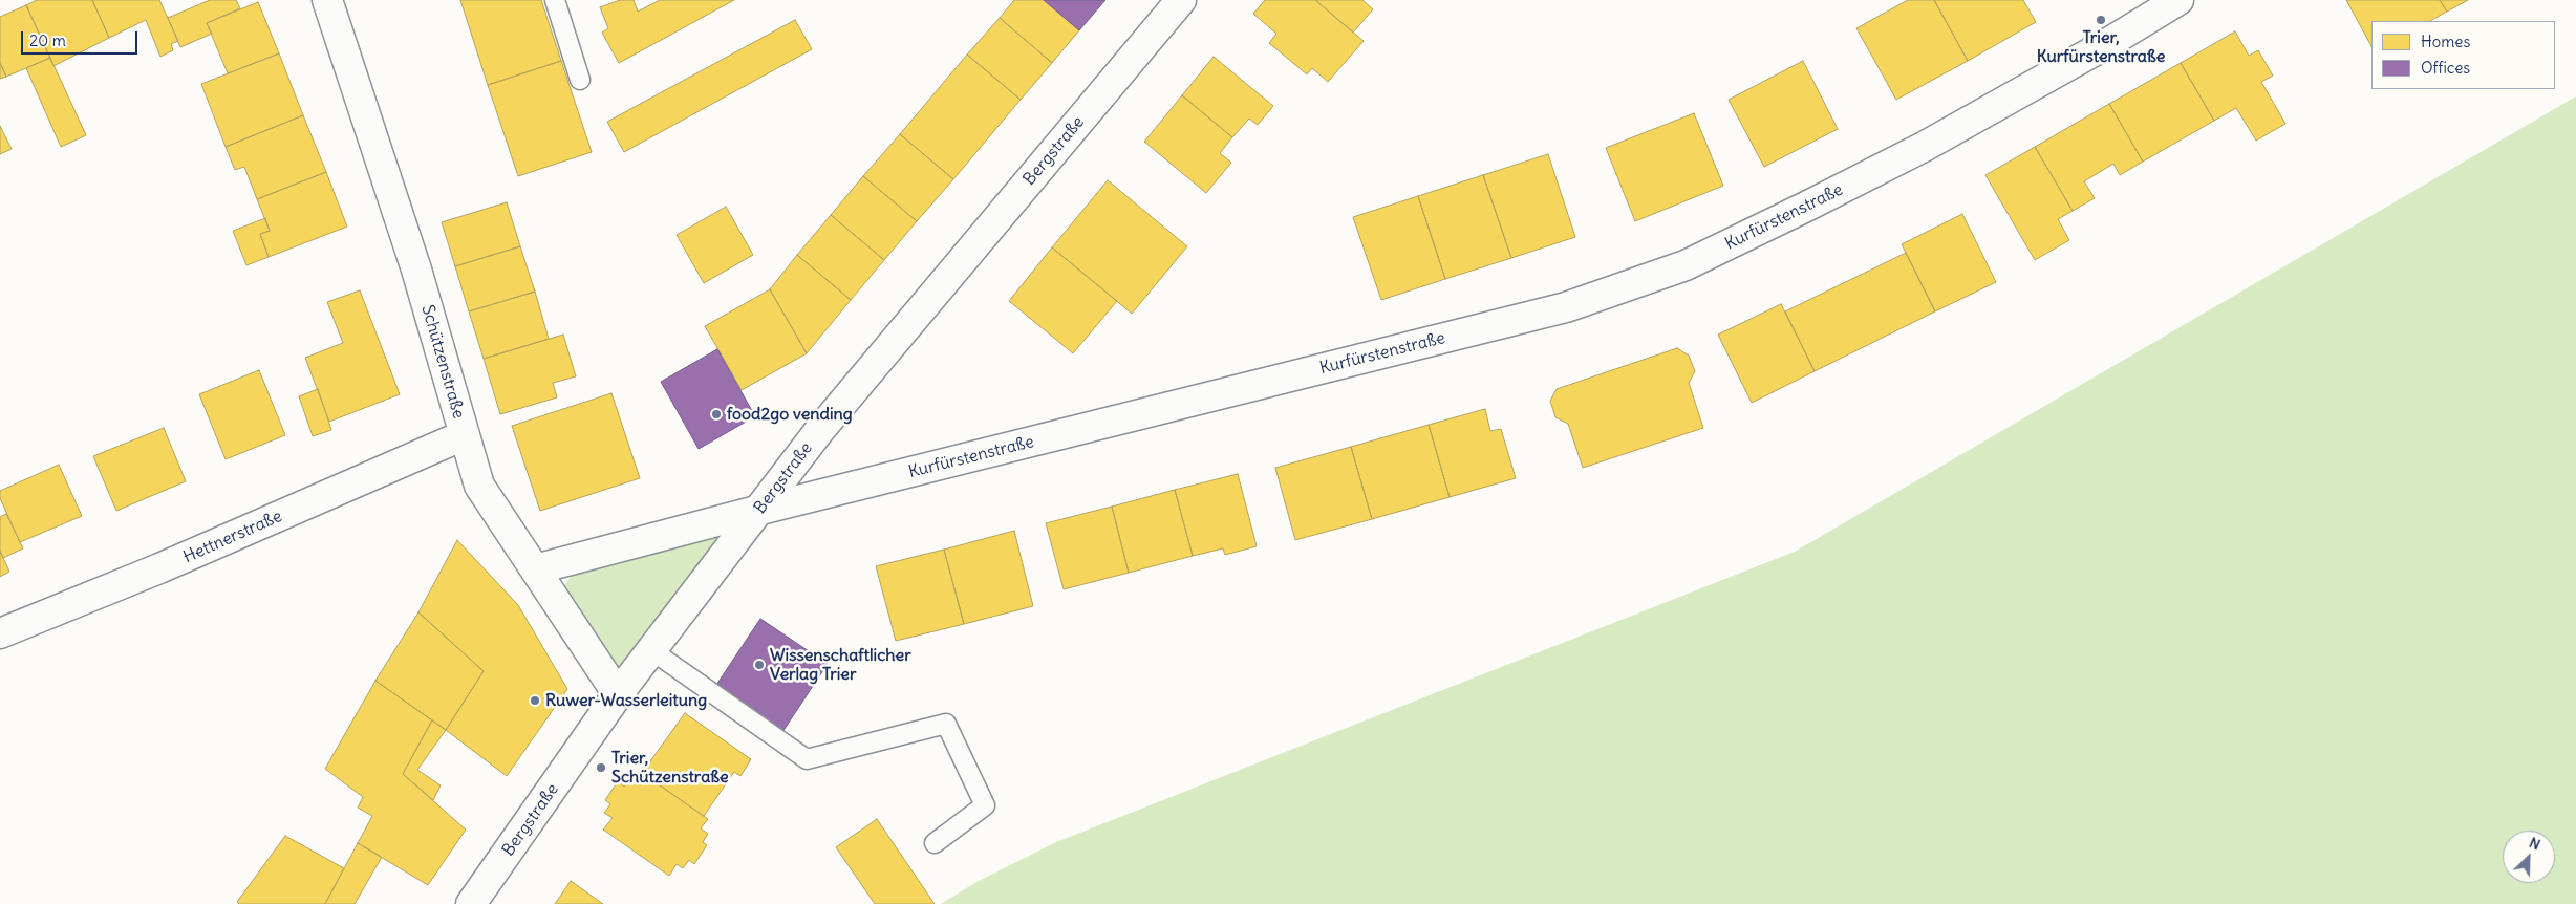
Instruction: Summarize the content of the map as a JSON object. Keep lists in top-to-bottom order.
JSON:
{
  "streets": {
    "street": [
      "Bergstraße",
      "Kurfürstenstraße",
      "Schützenstraße",
      "Hettnerstraße"
    ]
  },
  "crossings": [
    ["Bergstraße", "Kurfürstenstraße"],
    ["Bergstraße", "Schützenstraße"],
    ["Kurfürstenstraße", "Schützenstraße"],
    ["Schützenstraße", "Hettnerstraße"]
  ],
  "places": [
    "Trier, Kurfürstenstraße",
    "food2go vending",
    "Wissenschaftlicher Verlag Trier",
    "Ruwer-Wasserleitung",
    "Trier, Schützenstraße"
  ],
  "legend": ["Homes", "Offices"],
  "scale_bar": "20 m",
  "north": "top right"
}
